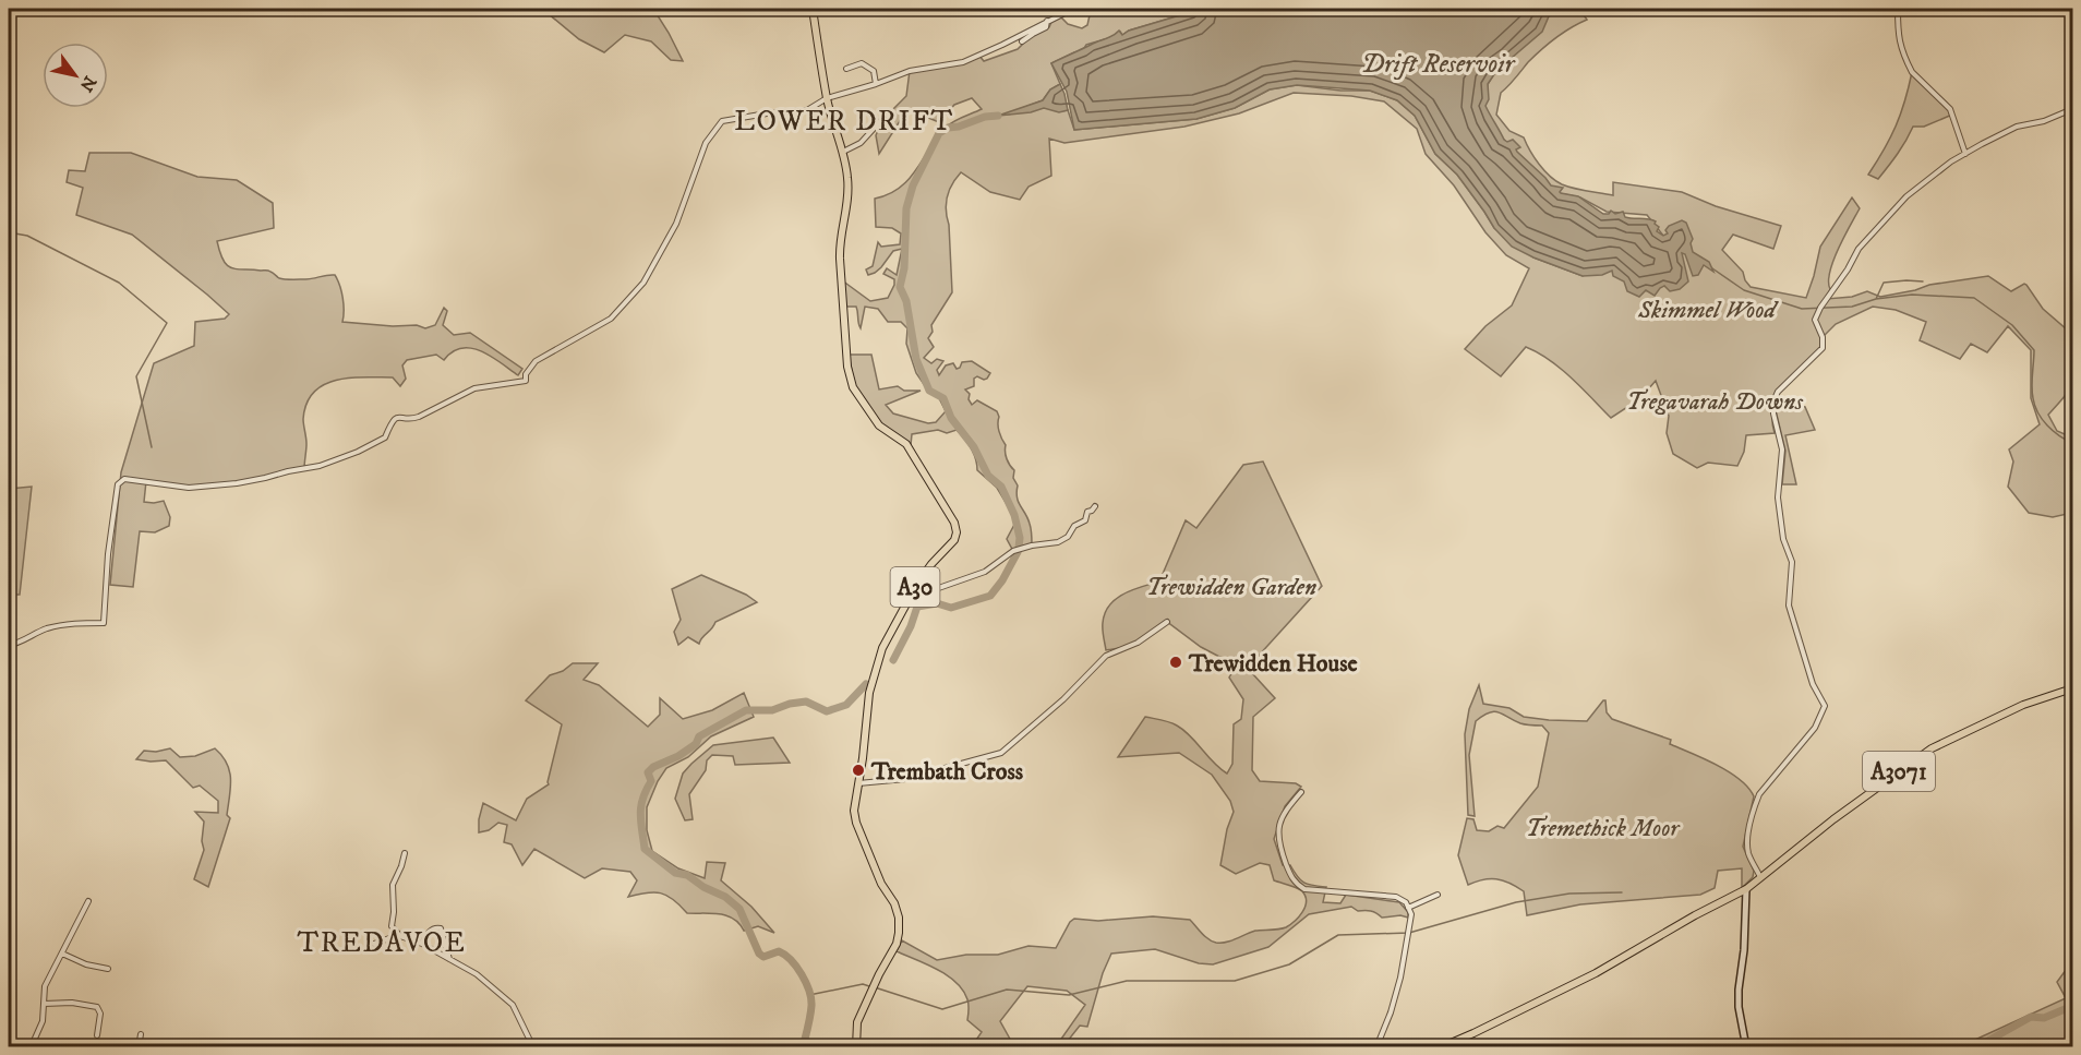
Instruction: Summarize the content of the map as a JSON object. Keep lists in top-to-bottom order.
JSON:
{
  "streets": {
    "main road": ["A30", "A3071"]
  },
  "districts": ["LOWER DRIFT", "TREDAVOE"],
  "water": ["Drift Reservoir"],
  "parks": [
    "Skimmel Wood",
    "Tregavarah Downs",
    "Trewidden Garden",
    "Tremethick Moor"
  ],
  "places": ["Trewidden House", "Trembath Cross"],
  "north": "bottom right"
}
